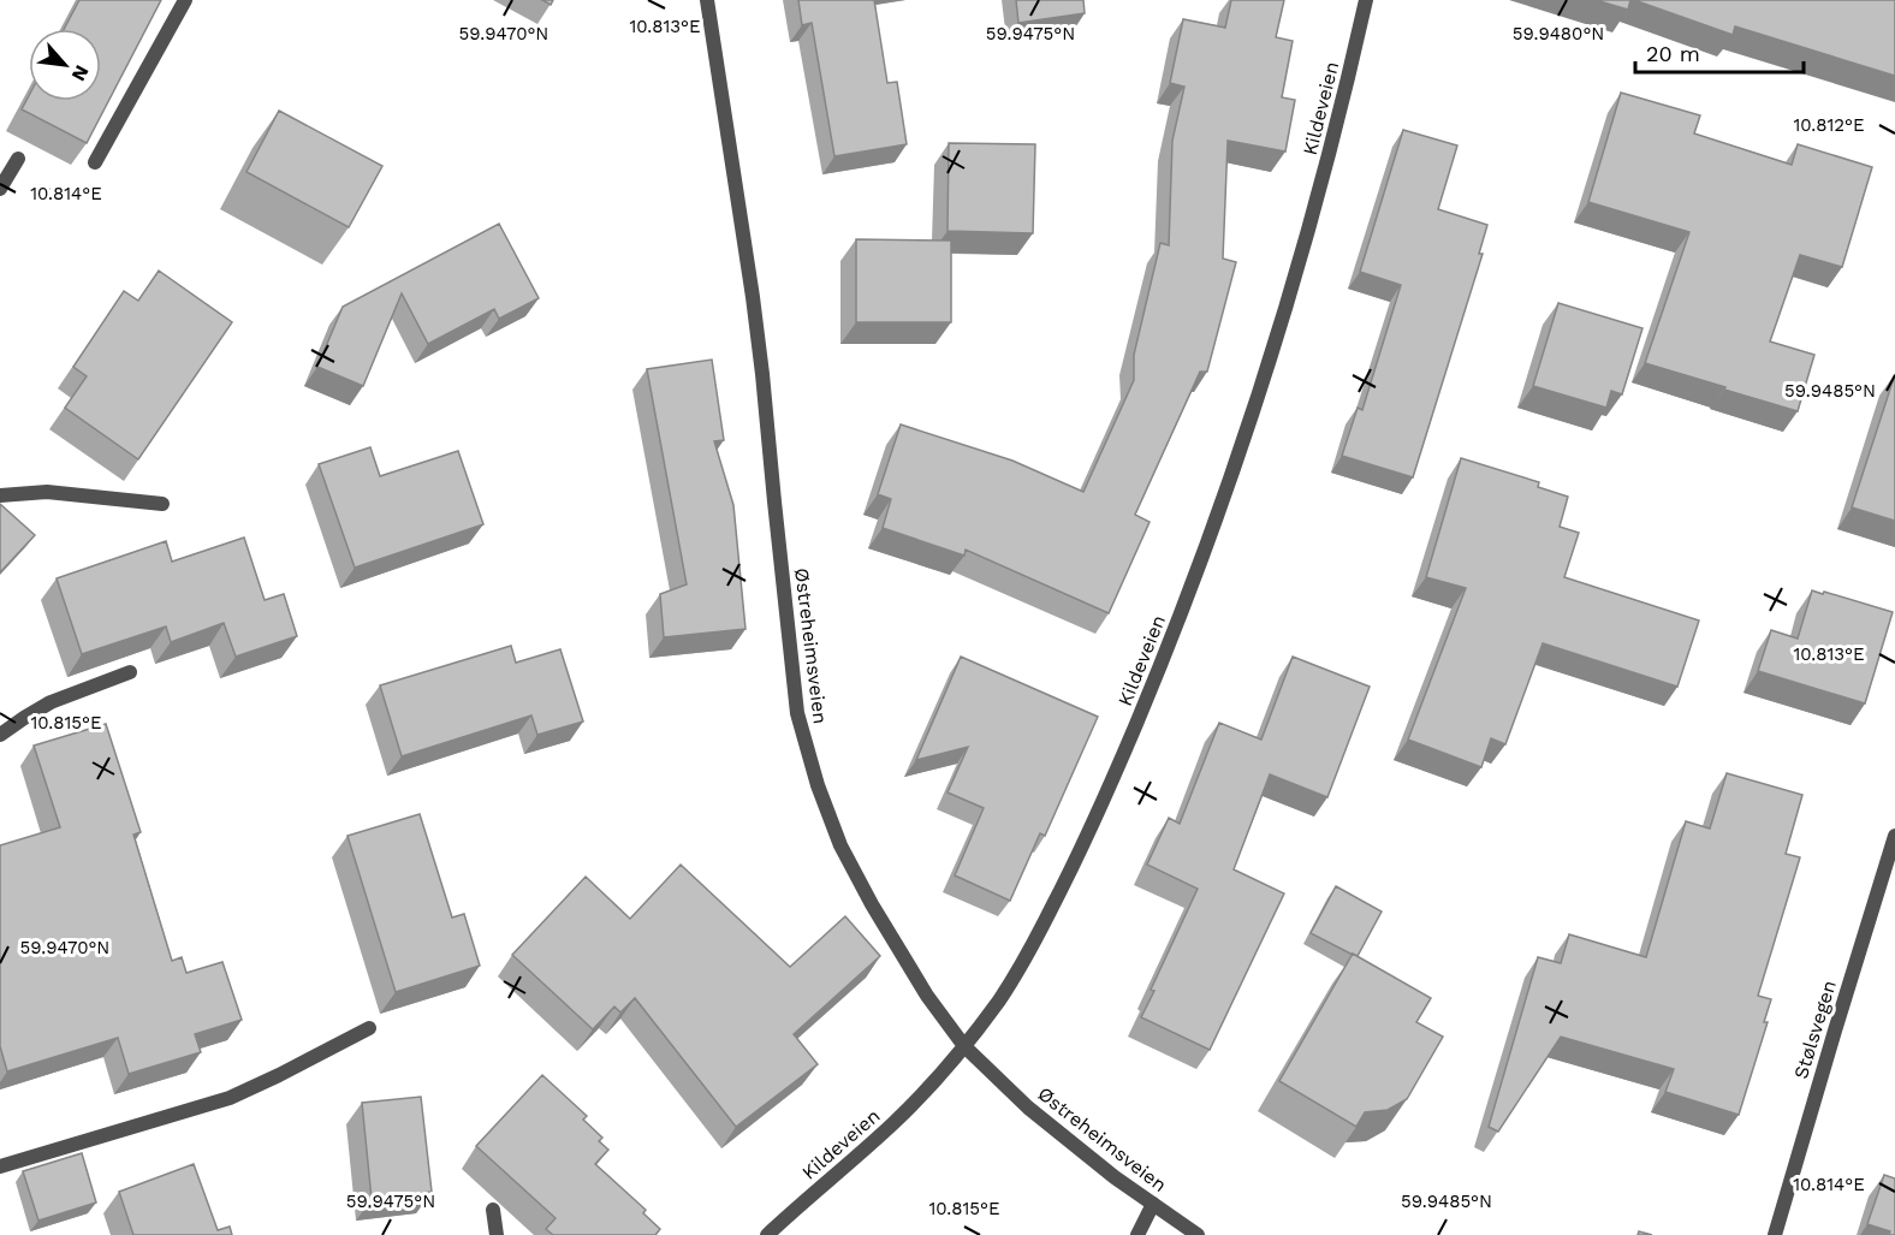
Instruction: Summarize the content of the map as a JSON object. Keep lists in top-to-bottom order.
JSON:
{
  "streets": {
    "street": ["Kildeveien", "Østreheimsveien", "Stølsvegen"]
  },
  "crossings": [
    ["Kildeveien", "Østreheimsveien"]
  ],
  "scale_bar": "20 m",
  "north": "bottom right",
  "coordinates": [
    "10.813°E",
    "59.9470°N",
    "59.9475°N",
    "59.9480°N",
    "10.812°E",
    "10.814°E",
    "59.9485°N",
    "10.815°E"
  ]
}
